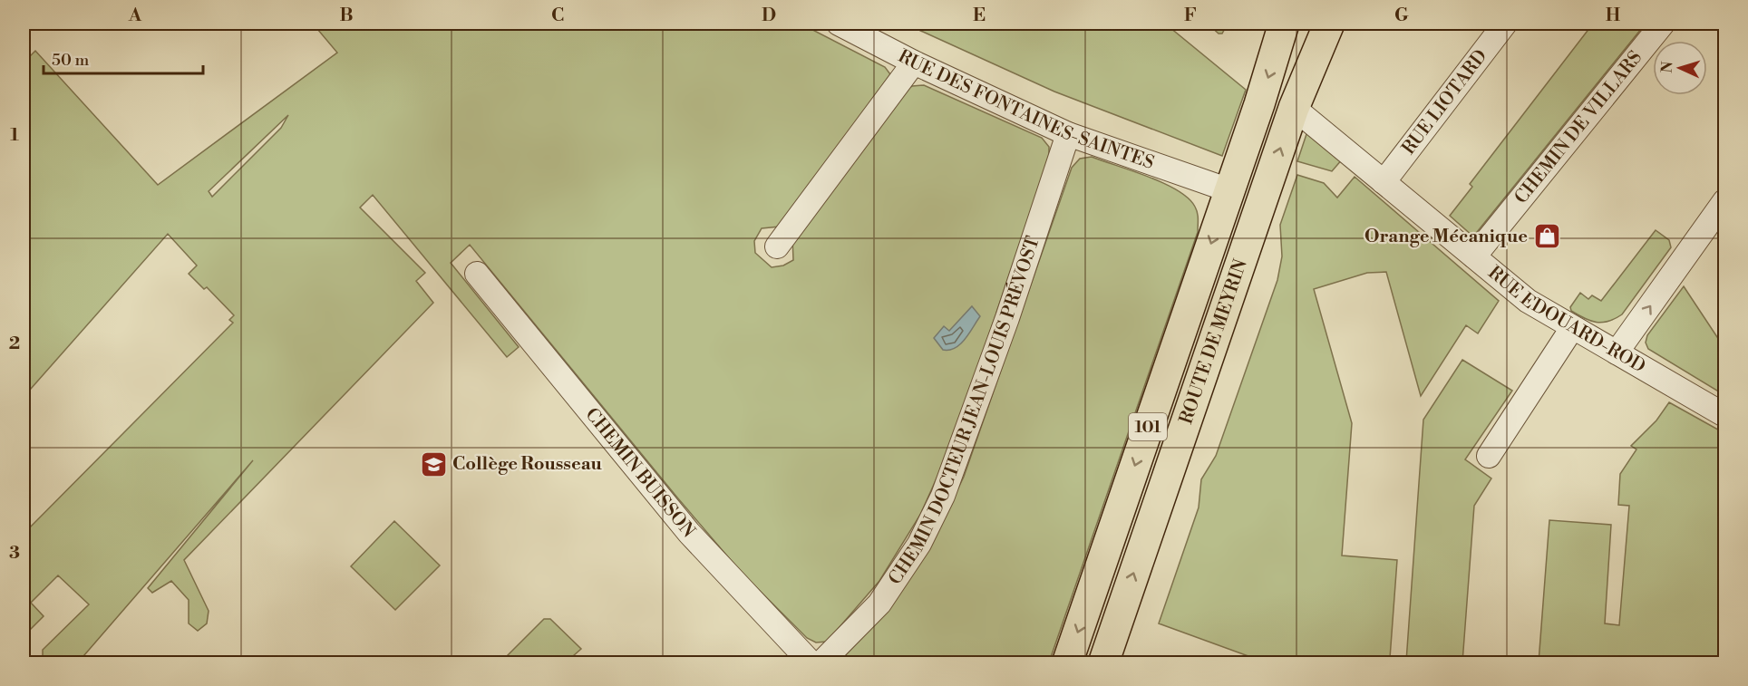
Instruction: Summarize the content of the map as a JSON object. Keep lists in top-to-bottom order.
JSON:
{
  "streets": {
    "main road": ["ROUTE DE MEYRIN", "101"],
    "street": [
      "RUE LIOTARD",
      "RUE DES FONTAINES-SAINTES",
      "CHEMIN DE VILLARS",
      "RUE EDOUARD-ROD",
      "CHEMIN DOCTEUR JEAN-LOUIS PRÉVOST",
      "CHEMIN BUISSON"
    ]
  },
  "crossings": [
    ["RUE LIOTARD", "RUE EDOUARD-ROD"],
    ["RUE DES FONTAINES-SAINTES", "ROUTE DE MEYRIN"],
    ["RUE DES FONTAINES-SAINTES", "CHEMIN DOCTEUR JEAN-LOUIS PRÉVOST"],
    ["CHEMIN DE VILLARS", "RUE EDOUARD-ROD"],
    ["RUE EDOUARD-ROD", "ROUTE DE MEYRIN"]
  ],
  "places": {
    "shop": ["Orange Mécanique"],
    "school or university": ["Collège Rousseau"]
  },
  "scale_bar": "50 m",
  "north": "left",
  "grid": {
    "columns": [
      "A",
      "B",
      "C",
      "D",
      "E",
      "F",
      "G",
      "H"
    ],
    "rows": ["1", "2", "3"]
  }
}
